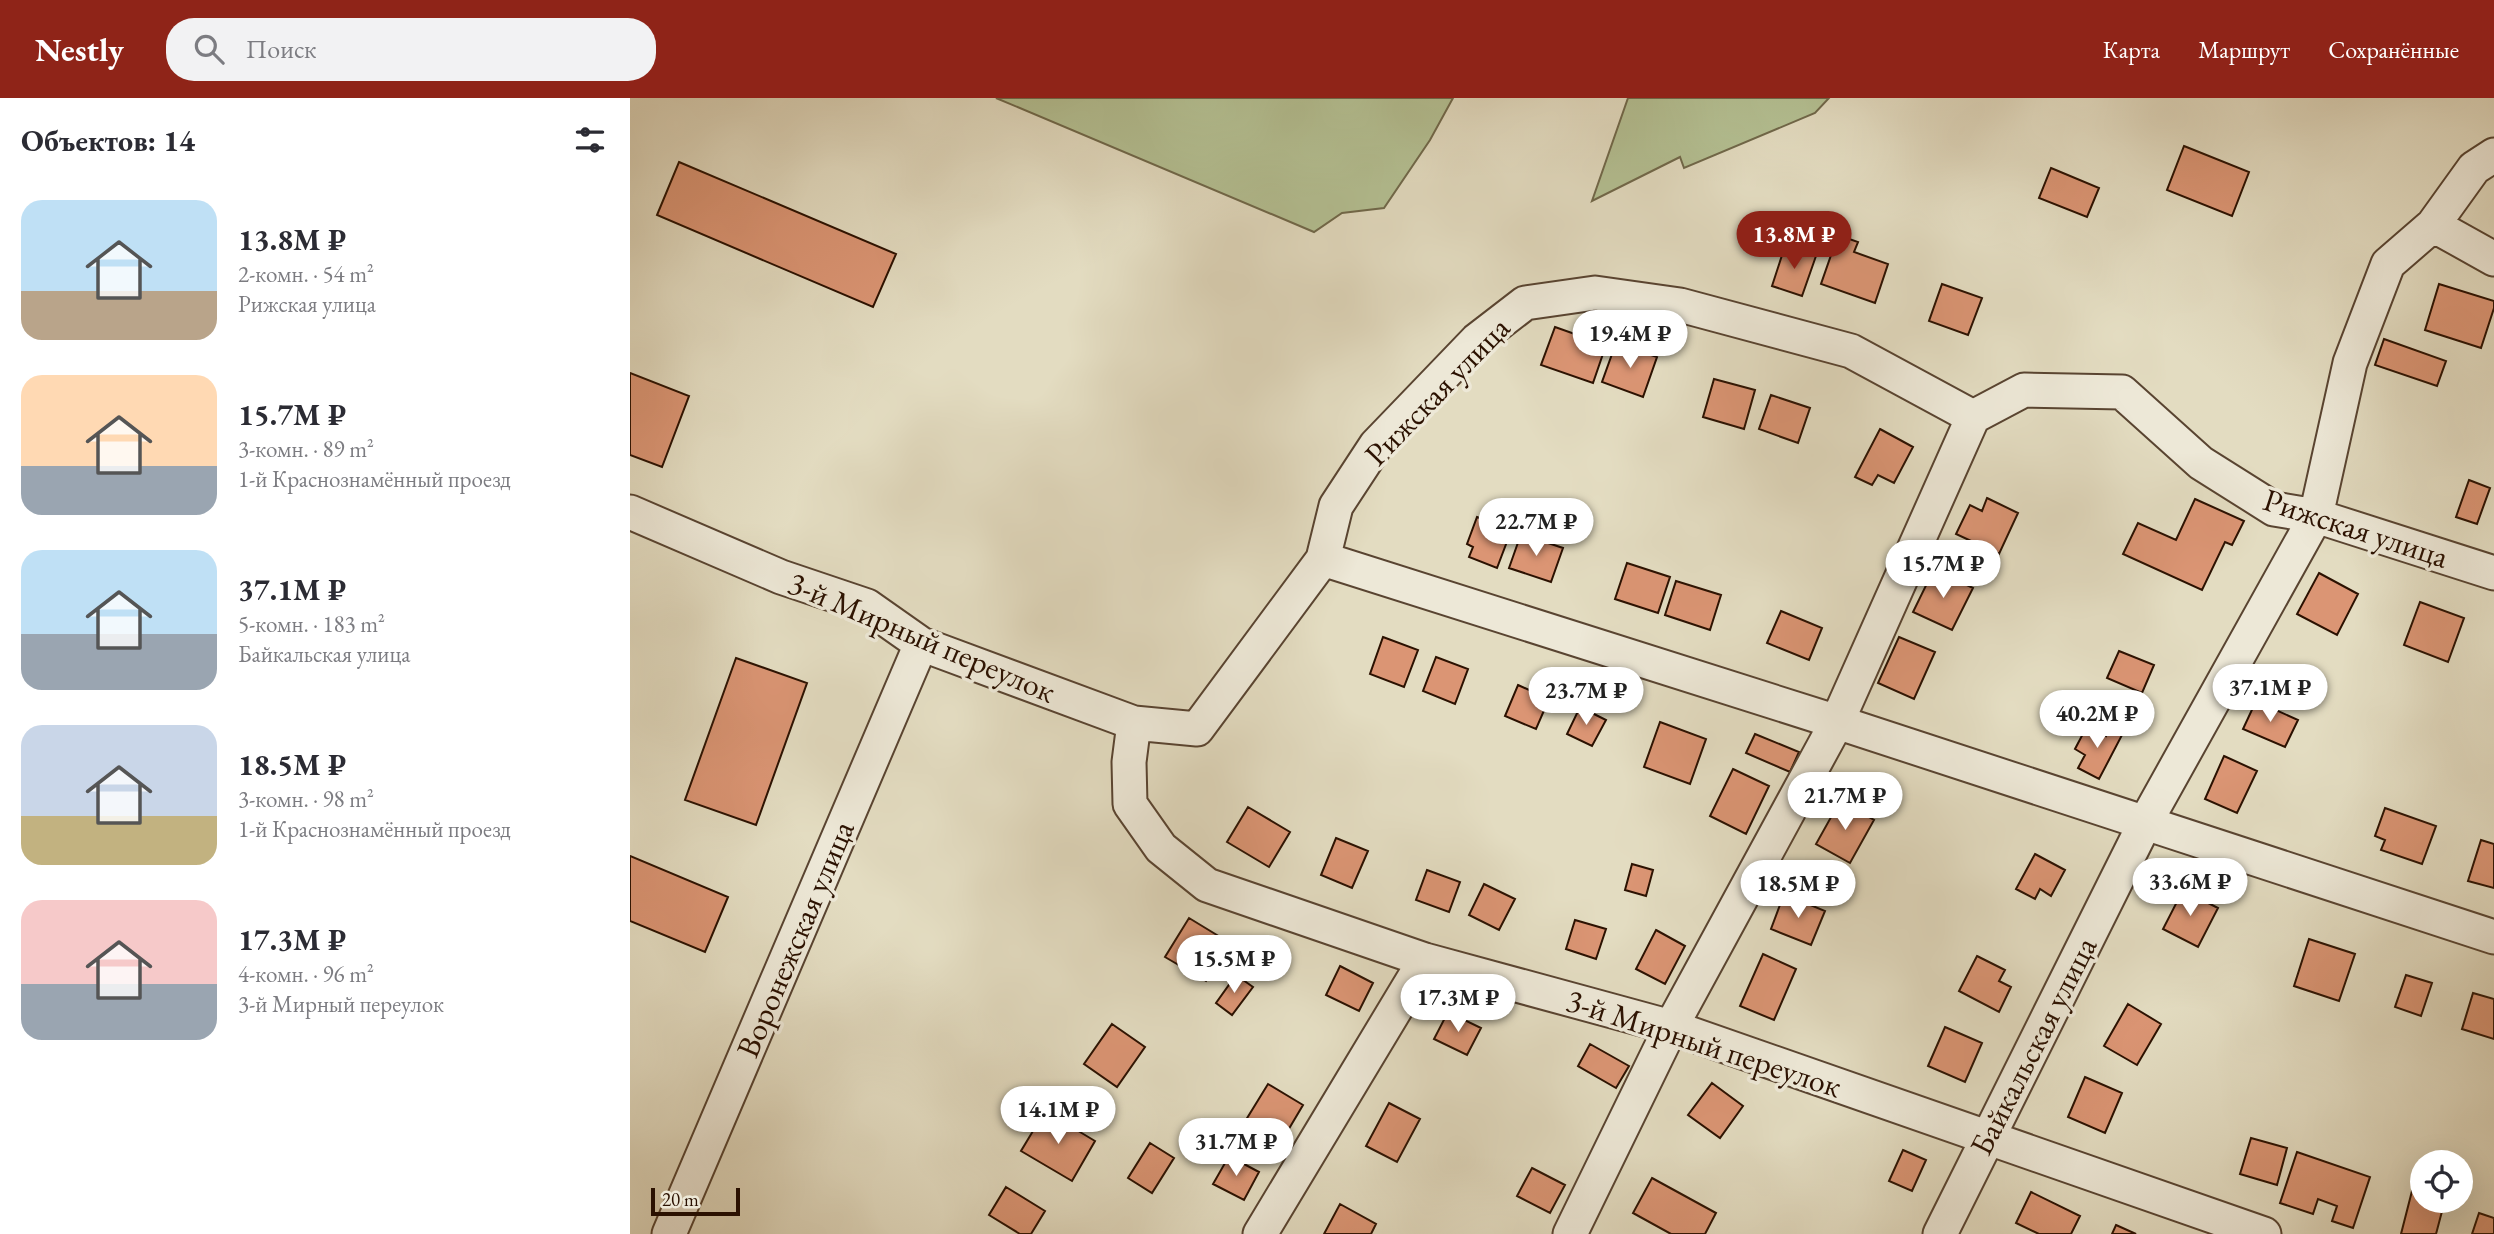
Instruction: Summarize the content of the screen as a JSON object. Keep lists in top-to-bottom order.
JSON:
{
  "streets": {
    "street": [
      "Рижская улица",
      "3-й Мирный переулок",
      "Воронежская улица",
      "Байкальская улица"
    ]
  },
  "crossings": [
    ["Рижская улица", "Байкальская улица"],
    ["3-й Мирный переулок", "Воронежская улица"],
    ["3-й Мирный переулок", "Байкальская улица"]
  ],
  "scale_bar": "20 m",
  "page": {
    "header": "Nestly",
    "search": "Поиск",
    "nav": ["Карта", "Маршрут", "Сохранённые"],
    "heading": "Объектов: 14",
    "list": [
      {
        "name": "13.8M ₽",
        "note": "2-комн. · 54 m² · Рижская улица"
      },
      {
        "name": "15.7M ₽",
        "note": "3-комн. · 89 m² · 1-й Краснознамённый проезд"
      },
      {
        "name": "37.1M ₽",
        "note": "5-комн. · 183 m² · Байкальская улица"
      },
      {
        "name": "18.5M ₽",
        "note": "3-комн. · 98 m² · 1-й Краснознамённый проезд"
      },
      {
        "name": "17.3M ₽",
        "note": "4-комн. · 96 m² · 3-й Мирный переулок"
      }
    ],
    "price": [
      "13.8M ₽",
      "19.4M ₽",
      "22.7M ₽",
      "15.7M ₽",
      "37.1M ₽",
      "23.7M ₽",
      "40.2M ₽",
      "21.7M ₽",
      "33.6M ₽",
      "18.5M ₽",
      "15.5M ₽",
      "17.3M ₽",
      "14.1M ₽",
      "31.7M ₽"
    ],
    "scale": "20 m"
  }
}
